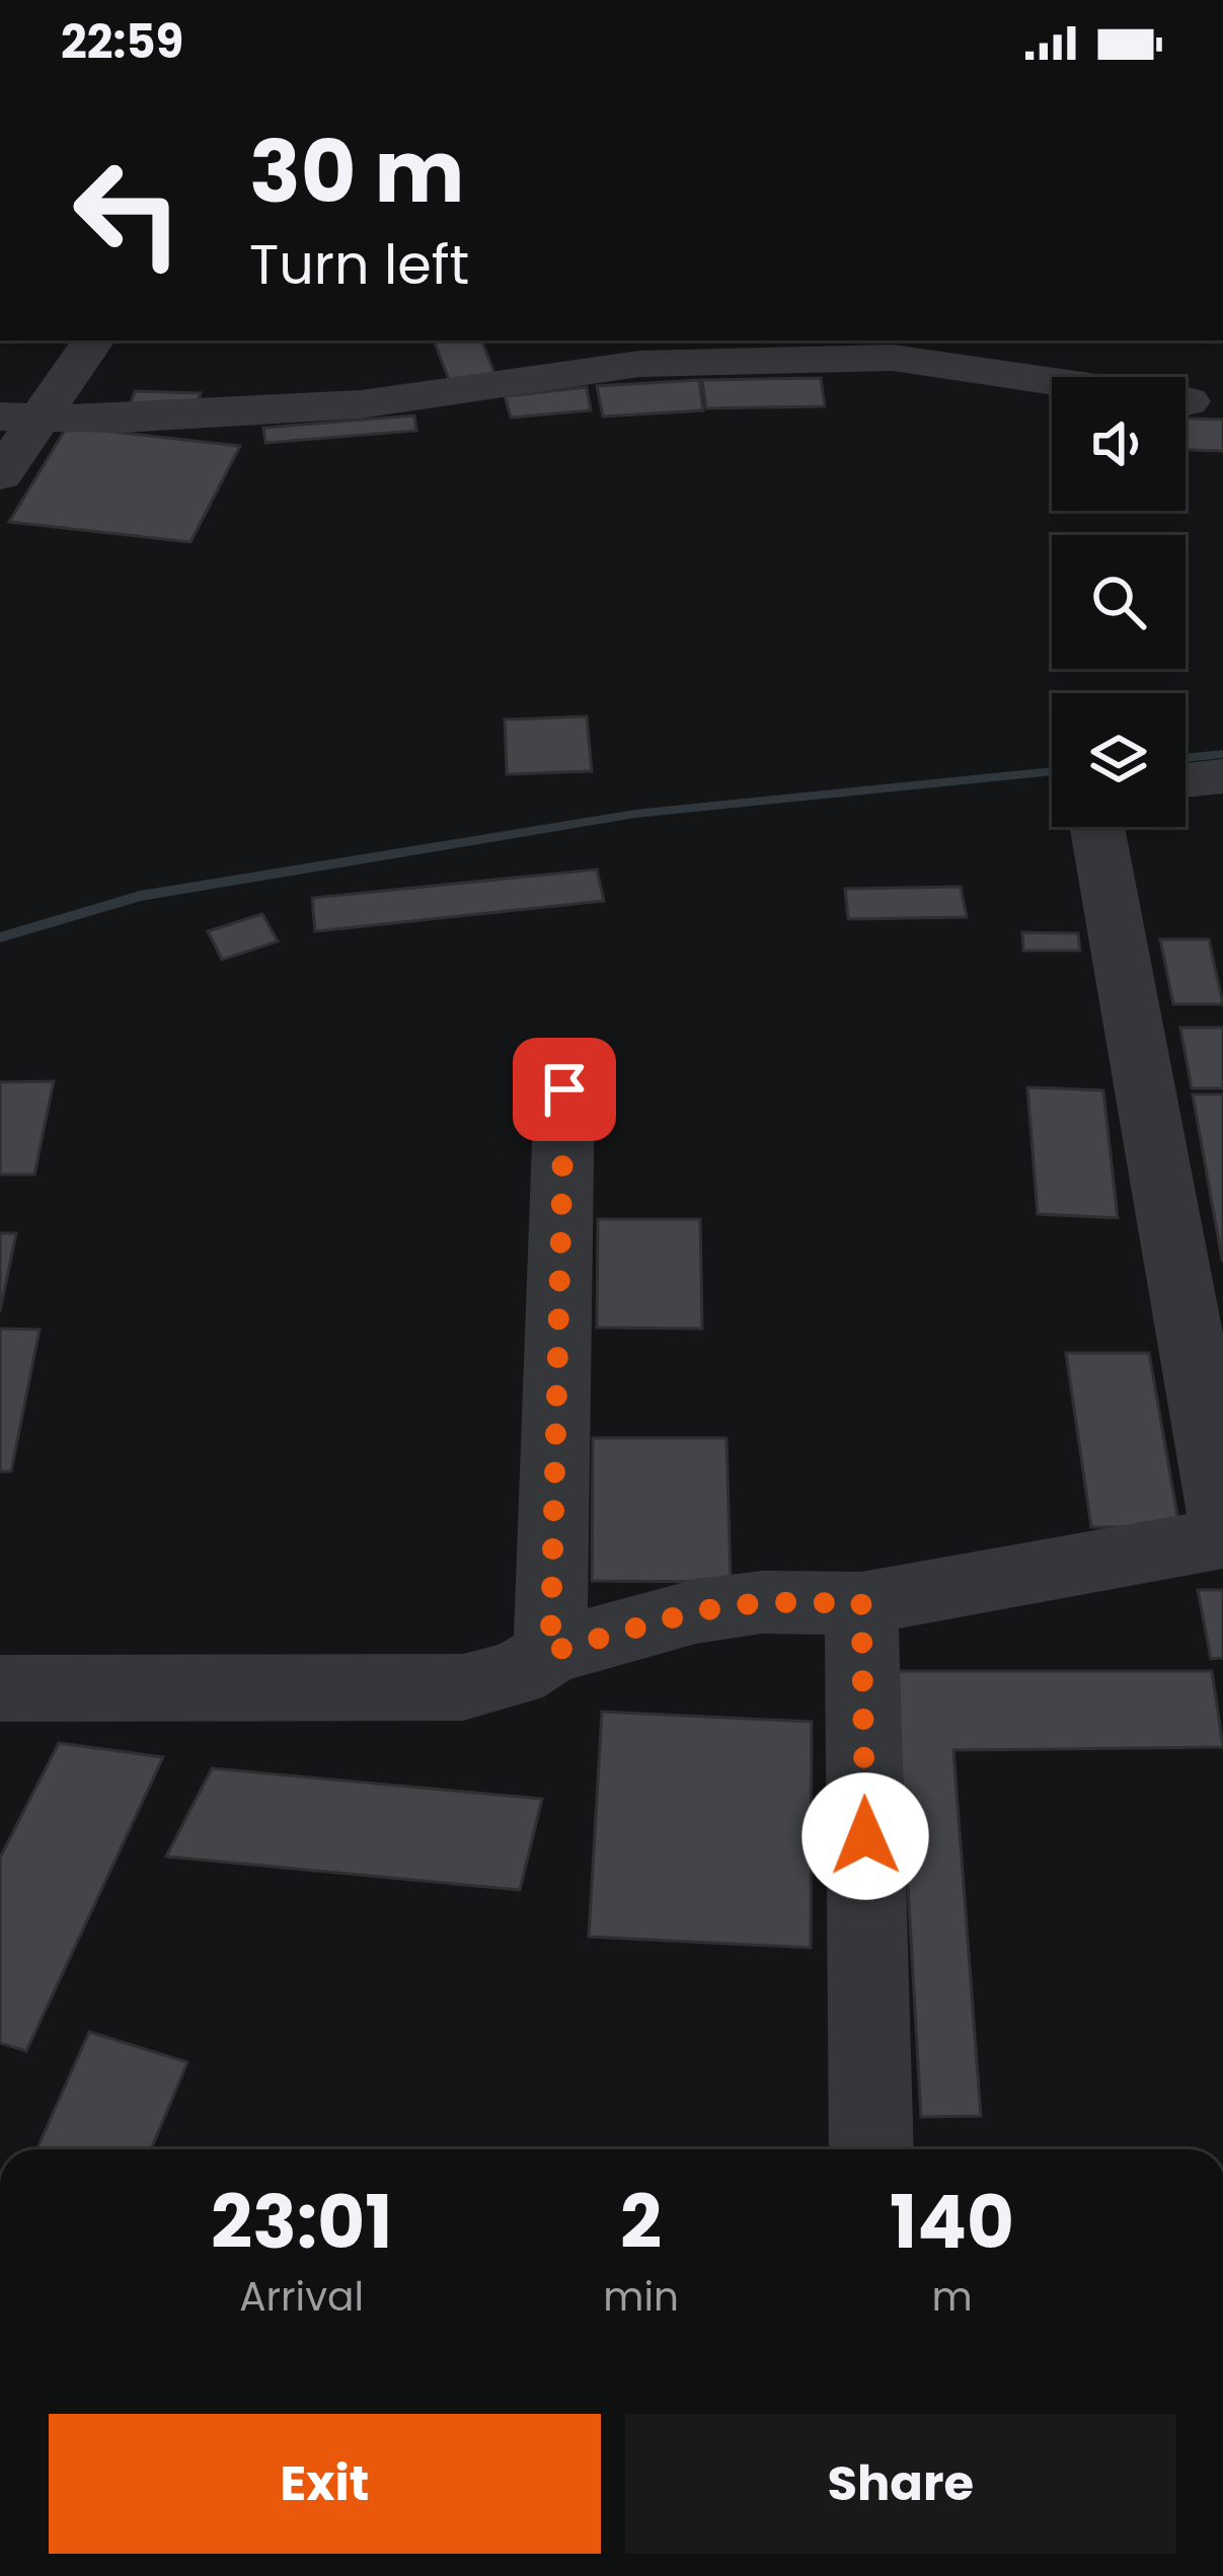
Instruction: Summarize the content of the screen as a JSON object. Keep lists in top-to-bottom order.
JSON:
{
  "page": {
    "status": "22:59",
    "turn": ["30 m", "Turn left"],
    "eta": [
      "23:01",
      "Arrival",
      "2",
      "min",
      "140",
      "m"
    ],
    "buttons": ["Exit", "Share"]
  }
}
